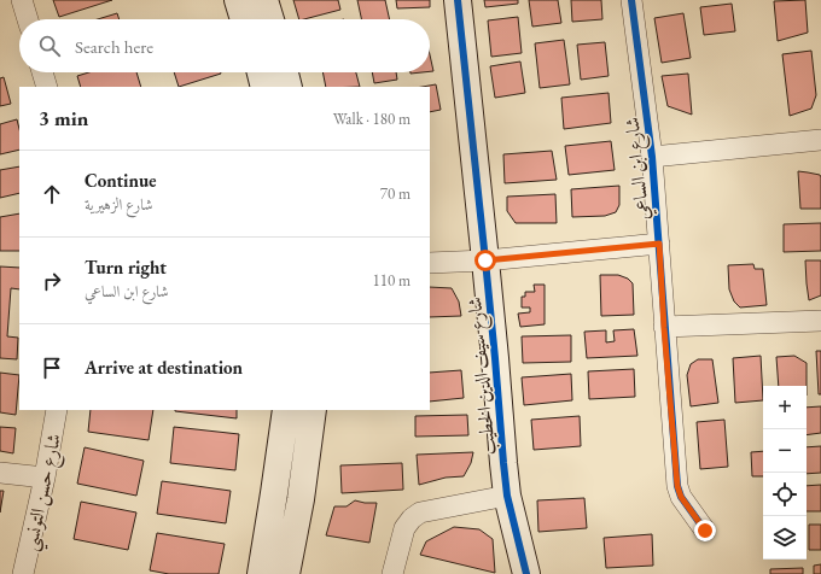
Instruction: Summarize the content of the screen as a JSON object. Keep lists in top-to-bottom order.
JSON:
{
  "streets": {
    "street": ["شارع ابن الساعي", "شارع سيف الدين الخطيب", "شارع حسن التونسي"]
  },
  "page": {
    "search": "Search here",
    "heading": ["3 min", "Walk · 180 m"],
    "list": [
      ["Continue", "شارع الزهيرية", "70 m"],
      ["Turn right", "شارع ابن الساعي", "110 m"],
      "Arrive at destination"
    ],
    "map_buttons": ["+", "−"]
  }
}
